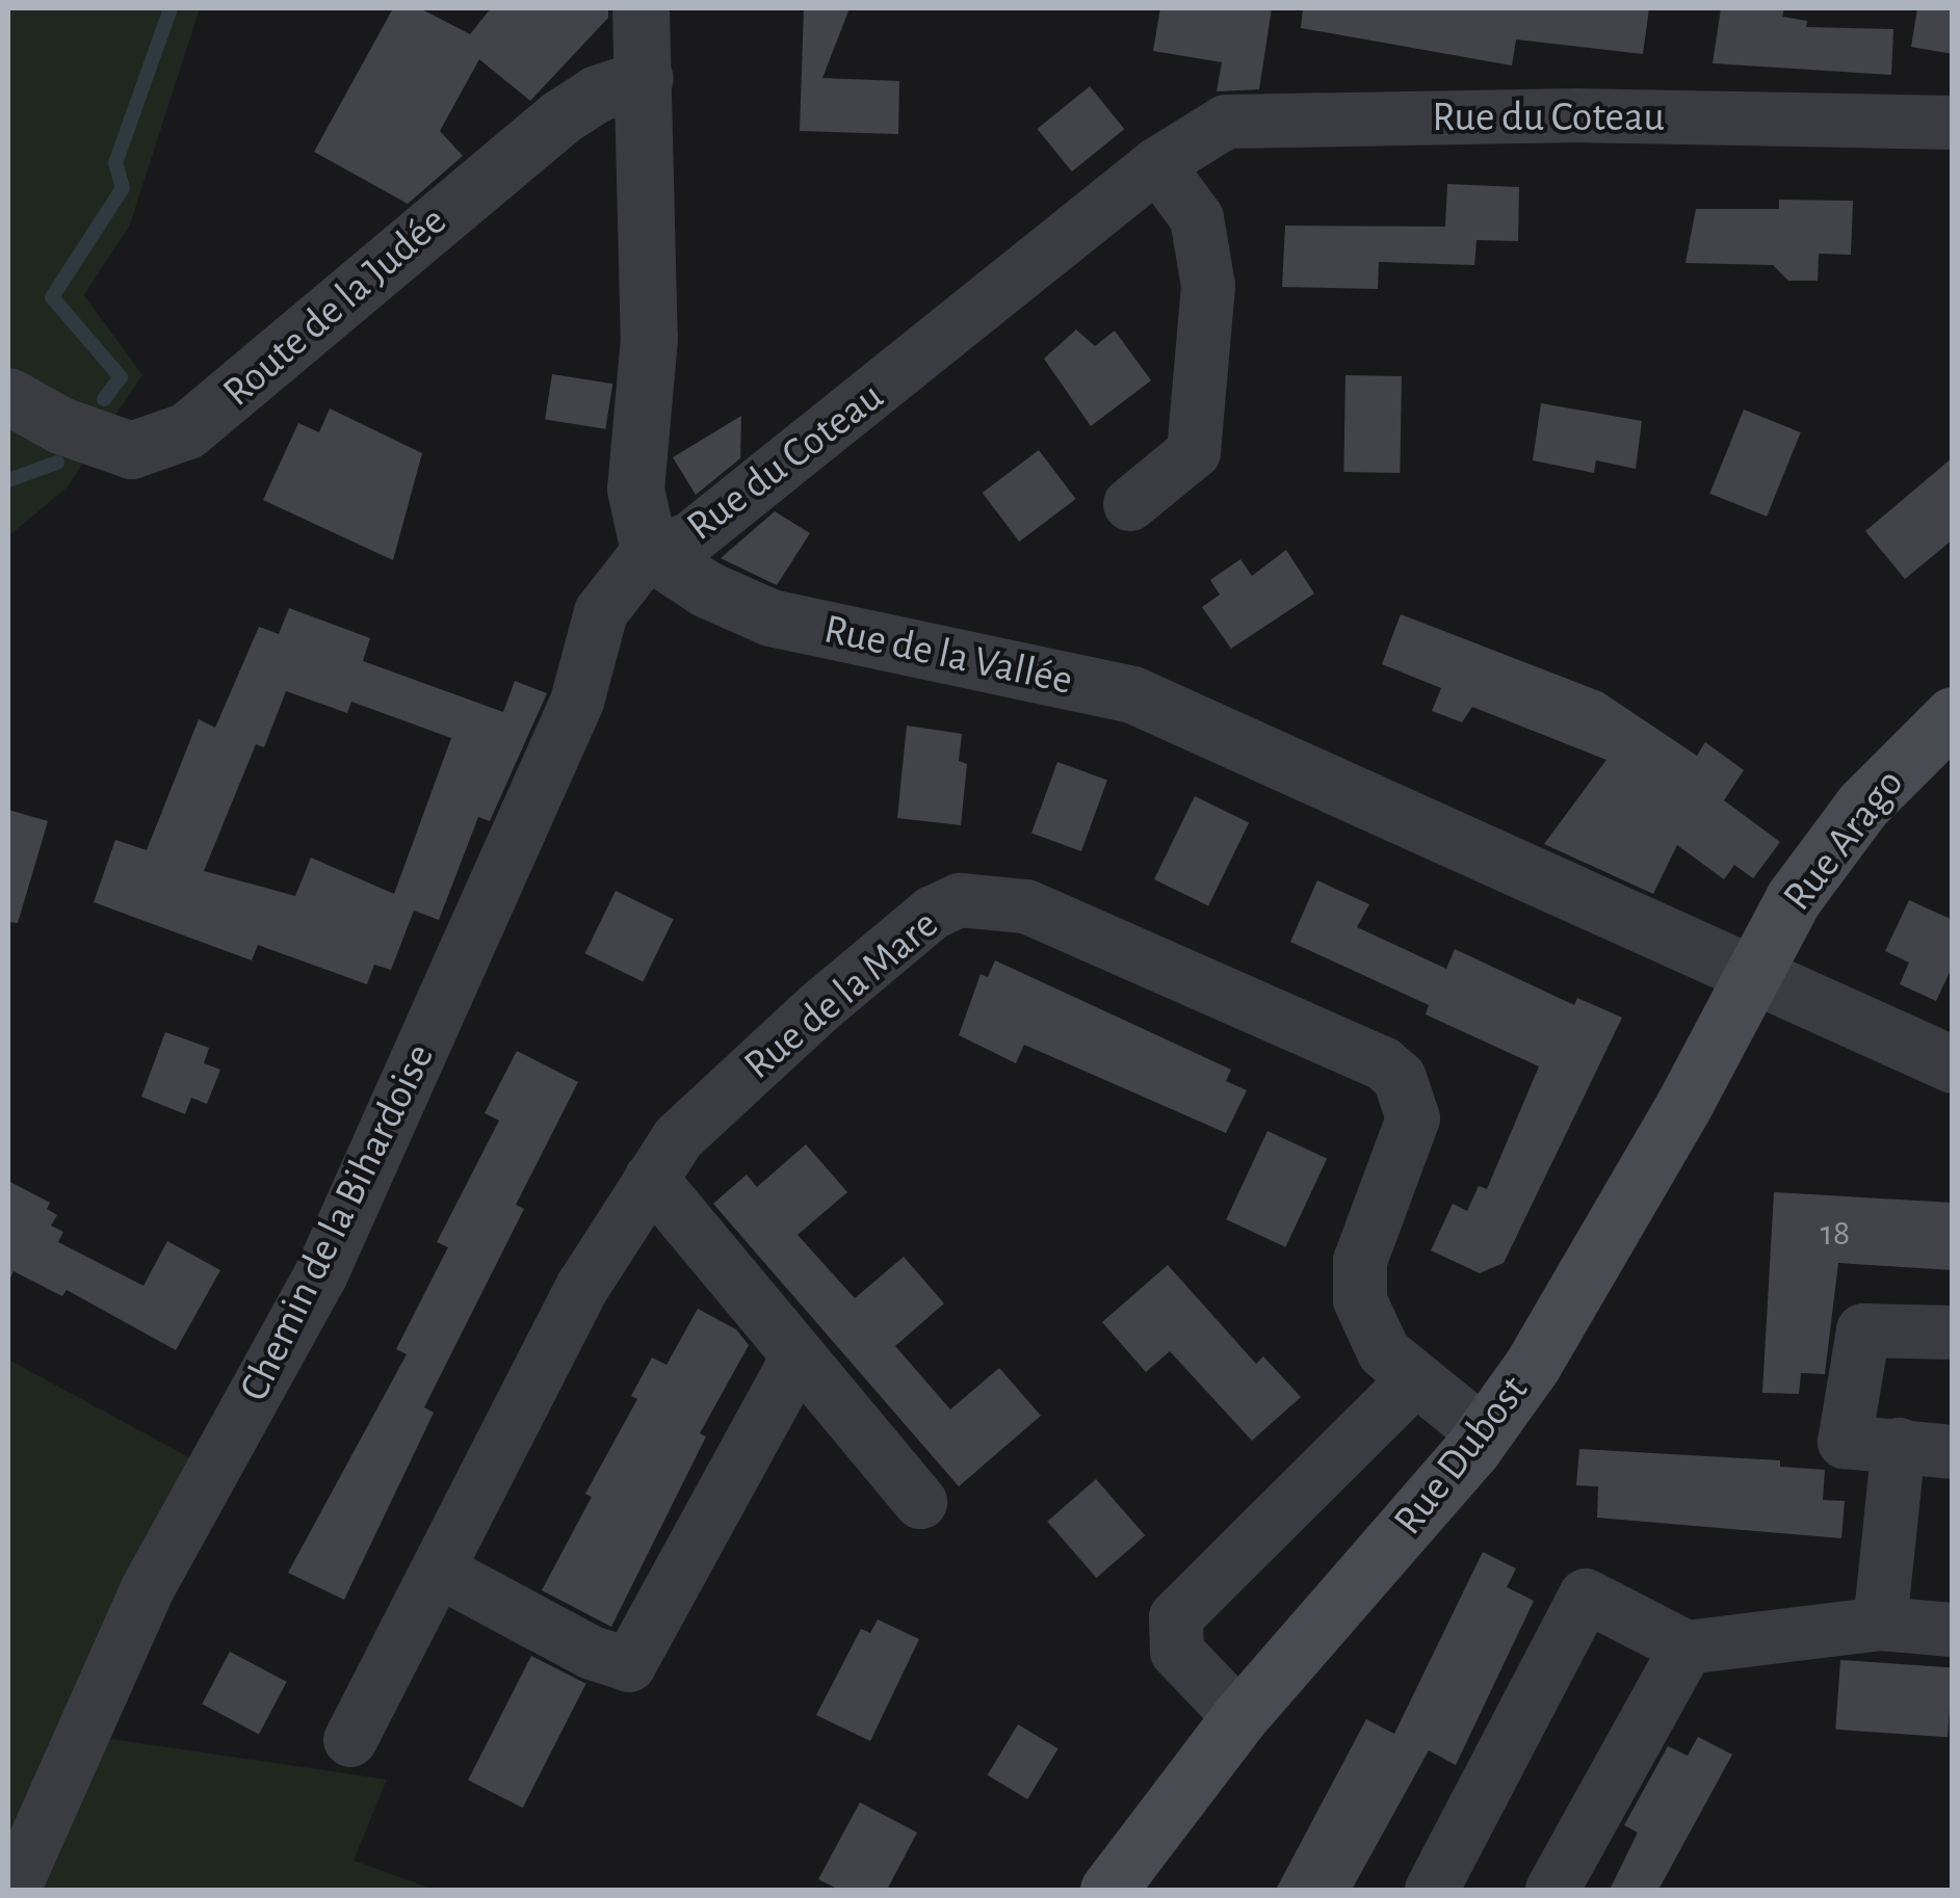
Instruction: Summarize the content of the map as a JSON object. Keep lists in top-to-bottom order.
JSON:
{
  "streets": {
    "main road": ["Rue Arago", "Rue Dubost"],
    "street": [
      "Rue du Coteau",
      "Route de la Judée",
      "Rue de la Vallée",
      "Rue de la Mare",
      "Chemin de la Bihardoise"
    ]
  },
  "crossings": [
    ["Rue du Coteau", "Rue de la Vallée"],
    ["Rue du Coteau", "Chemin de la Bihardoise"],
    ["Rue de la Vallée", "Rue Arago"],
    ["Rue de la Vallée", "Chemin de la Bihardoise"],
    ["Rue de la Vallée", "Rue Dubost"],
    ["Rue Arago", "Rue Dubost"],
    ["Rue de la Mare", "Rue Dubost"]
  ],
  "house_numbers": ["18"]
}
